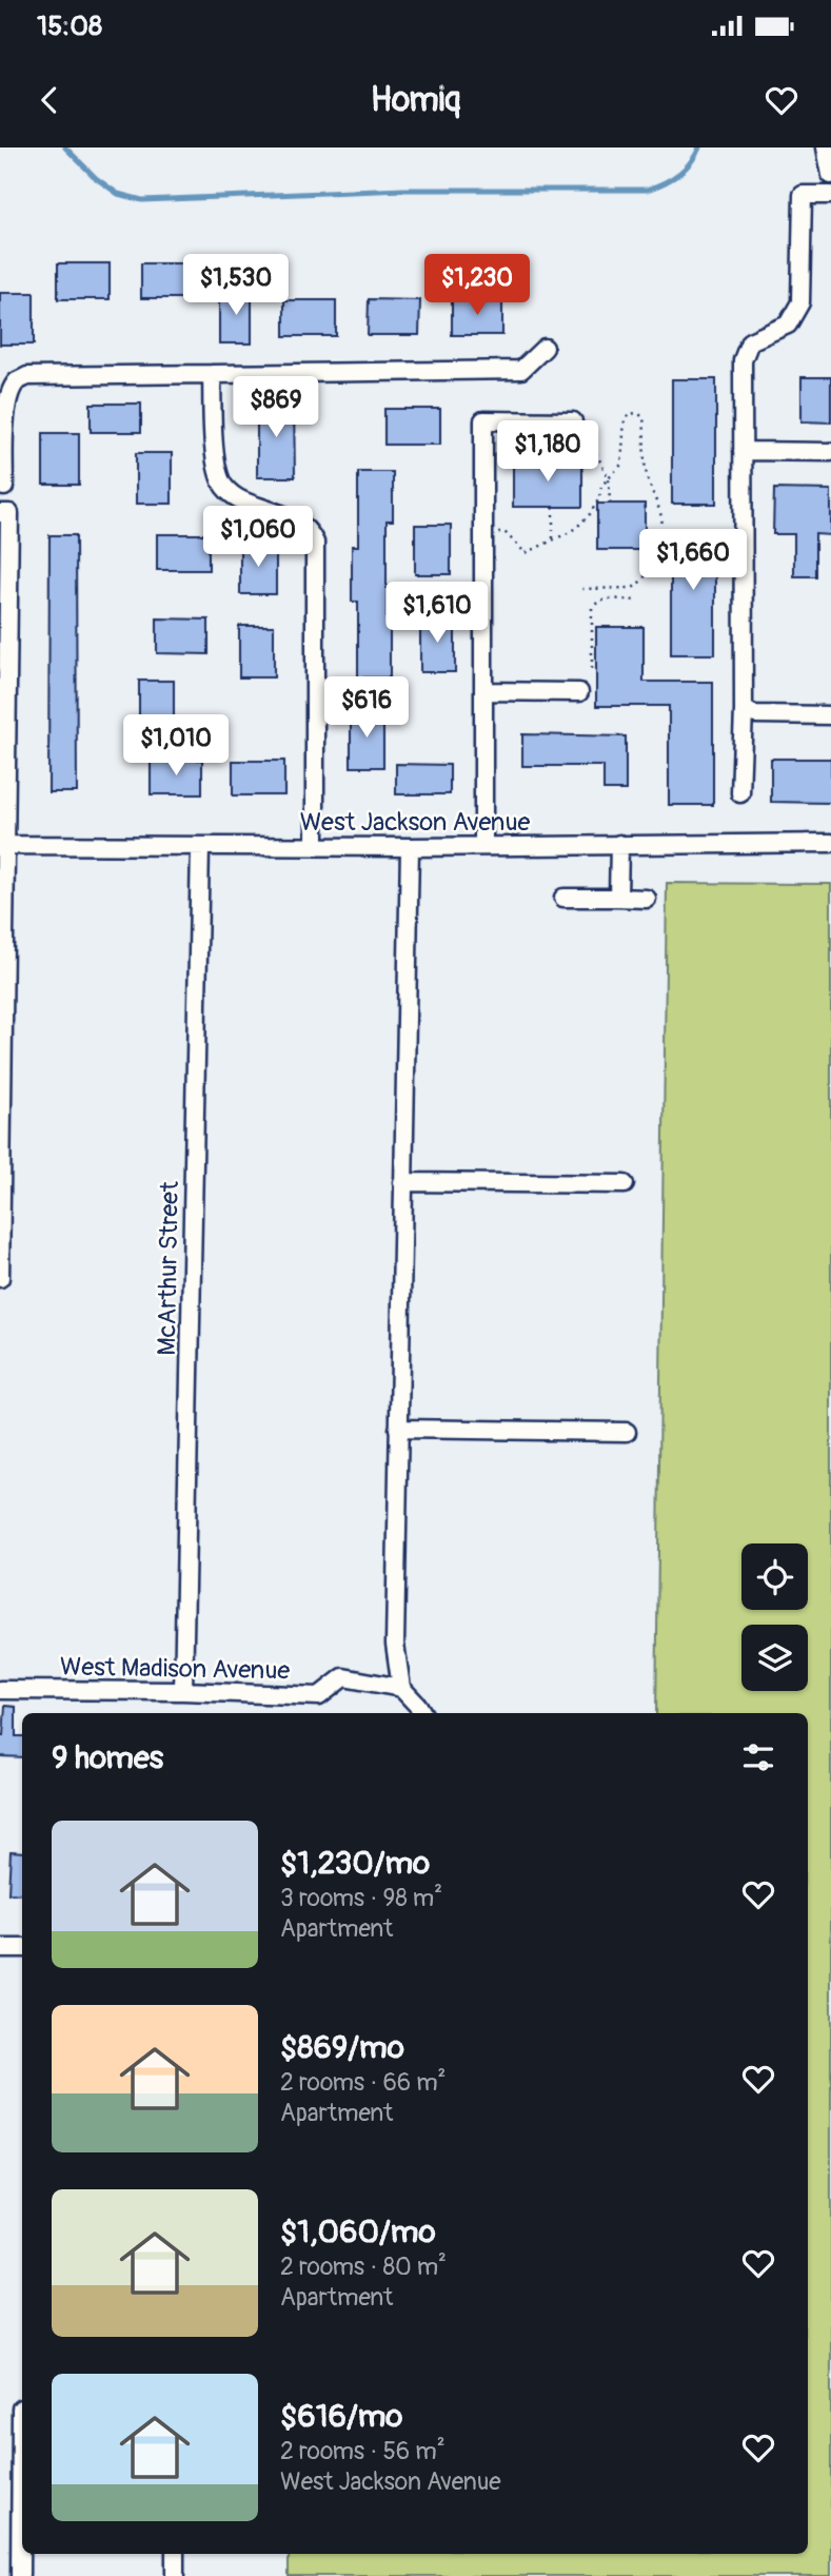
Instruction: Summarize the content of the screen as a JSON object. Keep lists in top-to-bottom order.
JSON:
{
  "streets": {
    "street": ["West Jackson Avenue", "McArthur Street", "West Madison Avenue"]
  },
  "crossings": [
    ["West Jackson Avenue", "McArthur Street"],
    ["McArthur Street", "West Madison Avenue"]
  ],
  "page": {
    "status": "15:08",
    "header": "Homiq",
    "price": [
      "$1,530",
      "$1,230",
      "$869",
      "$1,180",
      "$1,060",
      "$1,660",
      "$1,610",
      "$616",
      "$1,010"
    ],
    "heading": "9 homes",
    "list": [
      {
        "name": "$1,230/mo",
        "note": "3 rooms · 98 m² · Apartment"
      },
      {
        "name": "$869/mo",
        "note": "2 rooms · 66 m² · Apartment"
      },
      {
        "name": "$1,060/mo",
        "note": "2 rooms · 80 m² · Apartment"
      },
      {
        "name": "$616/mo",
        "note": "2 rooms · 56 m² · West Jackson Avenue"
      }
    ]
  }
}
